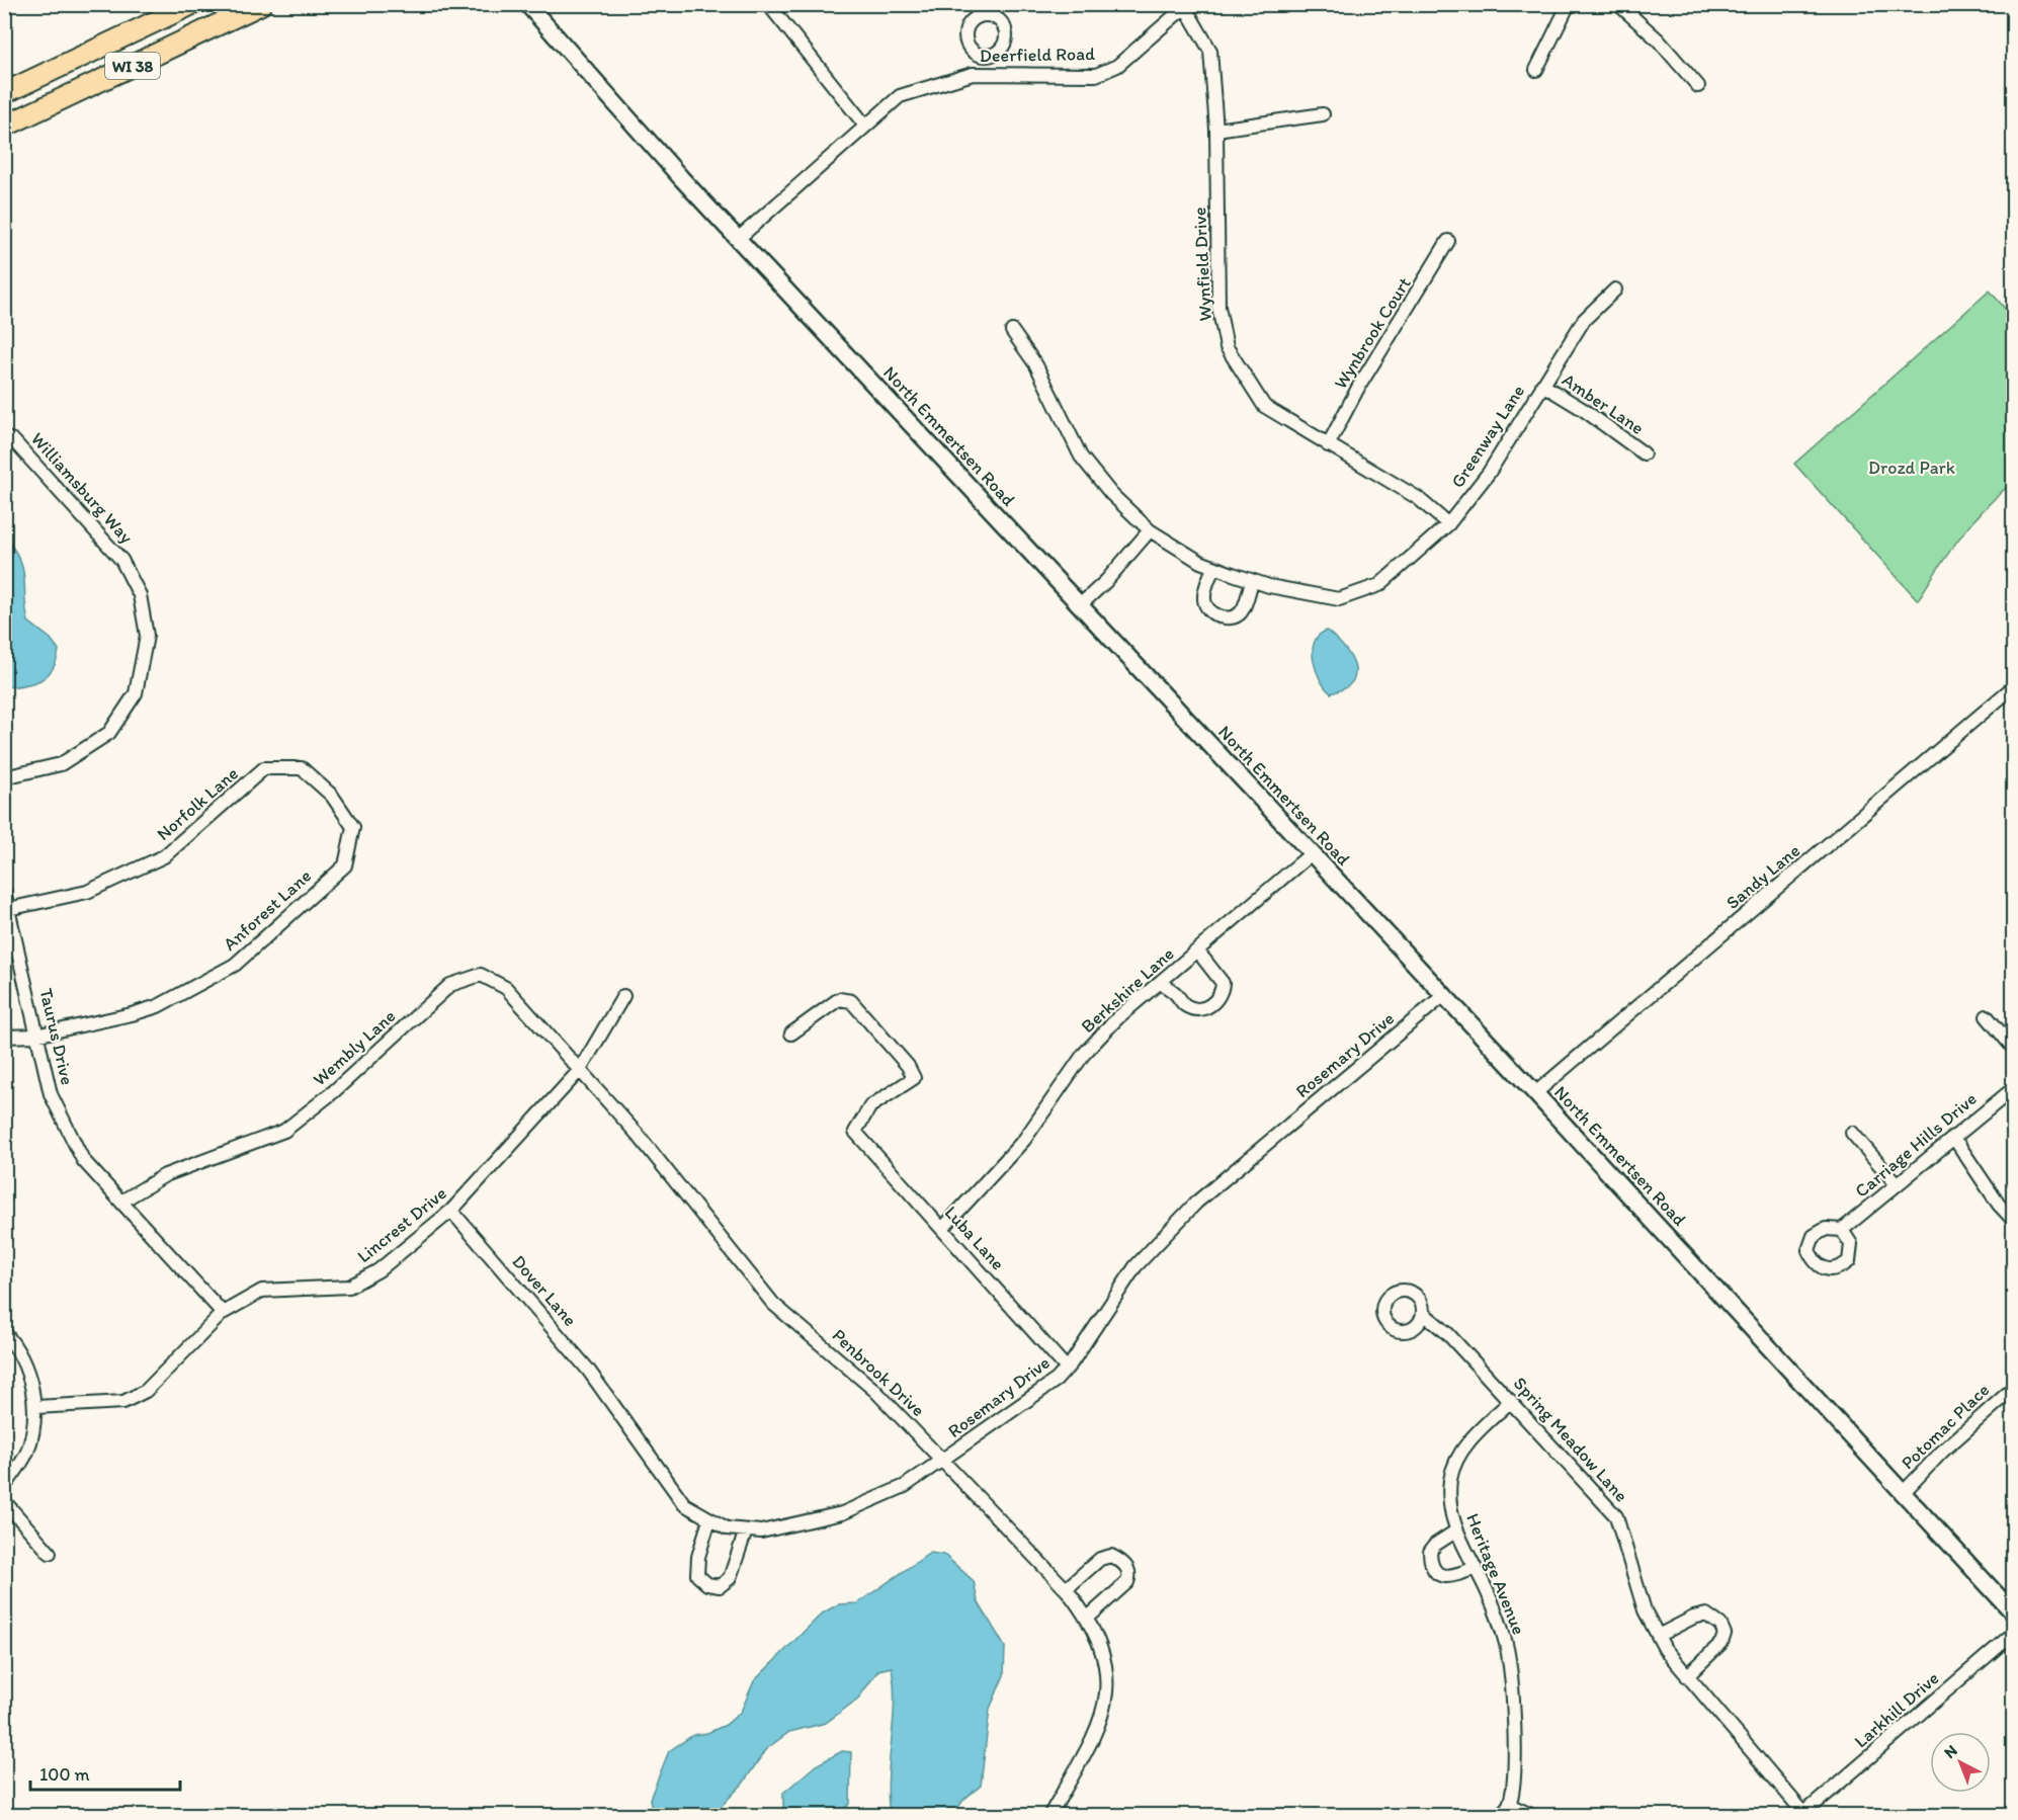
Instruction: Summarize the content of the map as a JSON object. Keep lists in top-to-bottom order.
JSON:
{
  "streets": {
    "main road": ["WI 38"],
    "street": [
      "Deerfield Road",
      "Wynfield Drive",
      "Wynbrook Court",
      "Amber Lane",
      "North Emmertsen Road",
      "Greenway Lane",
      "Williamsburg Way",
      "Norfolk Lane",
      "Sandy Lane",
      "Anforest Lane",
      "Berkshire Lane",
      "Taurus Drive",
      "Wembly Lane",
      "Rosemary Drive",
      "Carriage Hills Drive",
      "Lincrest Drive",
      "Luba Lane",
      "Dover Lane",
      "Penbrook Drive",
      "Potomac Place",
      "Spring Meadow Lane",
      "Heritage Avenue",
      "Larkhill Drive"
    ]
  },
  "crossings": [
    ["Deerfield Road", "Wynfield Drive"],
    ["Deerfield Road", "North Emmertsen Road"],
    ["Wynfield Drive", "Wynbrook Court"],
    ["Wynfield Drive", "Greenway Lane"],
    ["Amber Lane", "Greenway Lane"],
    ["North Emmertsen Road", "Sandy Lane"],
    ["North Emmertsen Road", "Berkshire Lane"],
    ["North Emmertsen Road", "Rosemary Drive"],
    ["North Emmertsen Road", "Potomac Place"],
    ["Norfolk Lane", "Anforest Lane"],
    ["Norfolk Lane", "Taurus Drive"],
    ["Anforest Lane", "Taurus Drive"],
    ["Berkshire Lane", "Luba Lane"],
    ["Taurus Drive", "Wembly Lane"],
    ["Taurus Drive", "Lincrest Drive"],
    ["Wembly Lane", "Lincrest Drive"],
    ["Wembly Lane", "Penbrook Drive"],
    ["Rosemary Drive", "Luba Lane"],
    ["Rosemary Drive", "Dover Lane"],
    ["Rosemary Drive", "Penbrook Drive"],
    ["Lincrest Drive", "Dover Lane"],
    ["Lincrest Drive", "Penbrook Drive"],
    ["Spring Meadow Lane", "Heritage Avenue"],
    ["Spring Meadow Lane", "Larkhill Drive"]
  ],
  "parks": ["Drozd Park"],
  "scale_bar": "100 m",
  "north": "top left"
}
